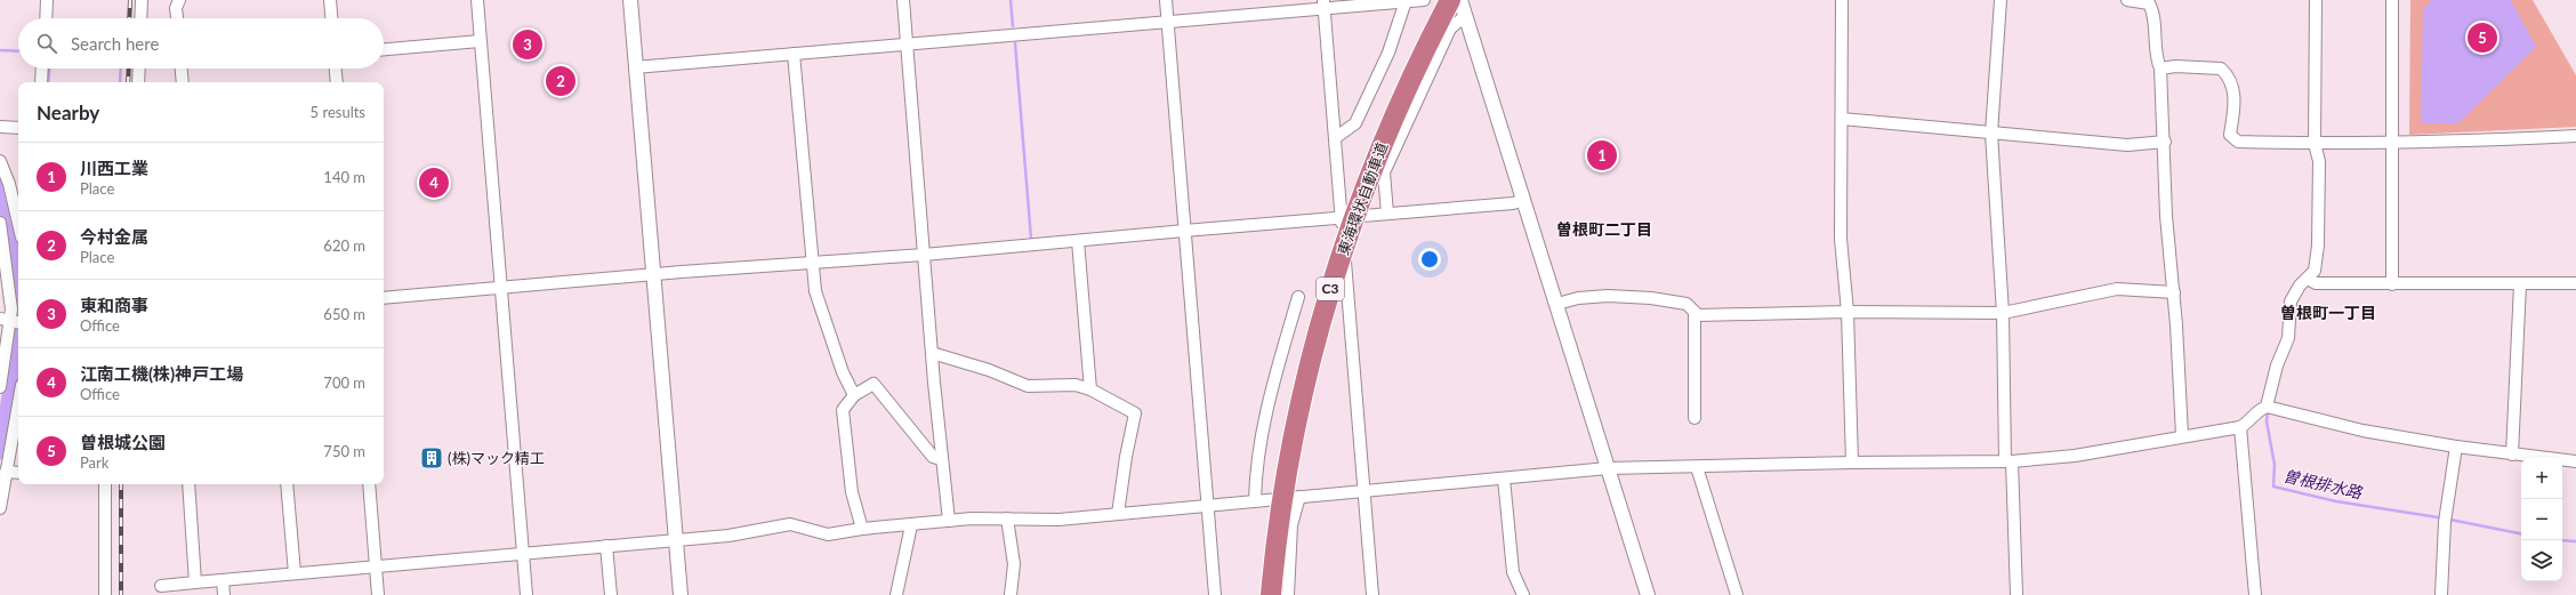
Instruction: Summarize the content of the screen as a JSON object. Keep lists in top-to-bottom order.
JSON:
{
  "streets": {
    "highway": ["東海環状自動車道", "C3"]
  },
  "districts": ["曽根町二丁目", "曽根町一丁目"],
  "water": ["曽根排水路"],
  "places": {
    "building": ["(株)マック精工"]
  },
  "page": {
    "search": "Search here",
    "pins": [
      "5",
      "3",
      "2",
      "1",
      "4"
    ],
    "heading": ["Nearby", "5 results"],
    "list": [
      {
        "mark": "1",
        "name": "川西工業",
        "note": "Place",
        "value": "140 m"
      },
      {
        "mark": "2",
        "name": "今村金属",
        "note": "Place",
        "value": "620 m"
      },
      {
        "mark": "3",
        "name": "東和商事",
        "note": "Office",
        "value": "650 m"
      },
      {
        "mark": "4",
        "name": "江南工機(株)神戸工場",
        "note": "Office",
        "value": "700 m"
      },
      {
        "mark": "5",
        "name": "曽根城公園",
        "note": "Park",
        "value": "750 m"
      }
    ],
    "map_buttons": ["+", "−"]
  }
}
